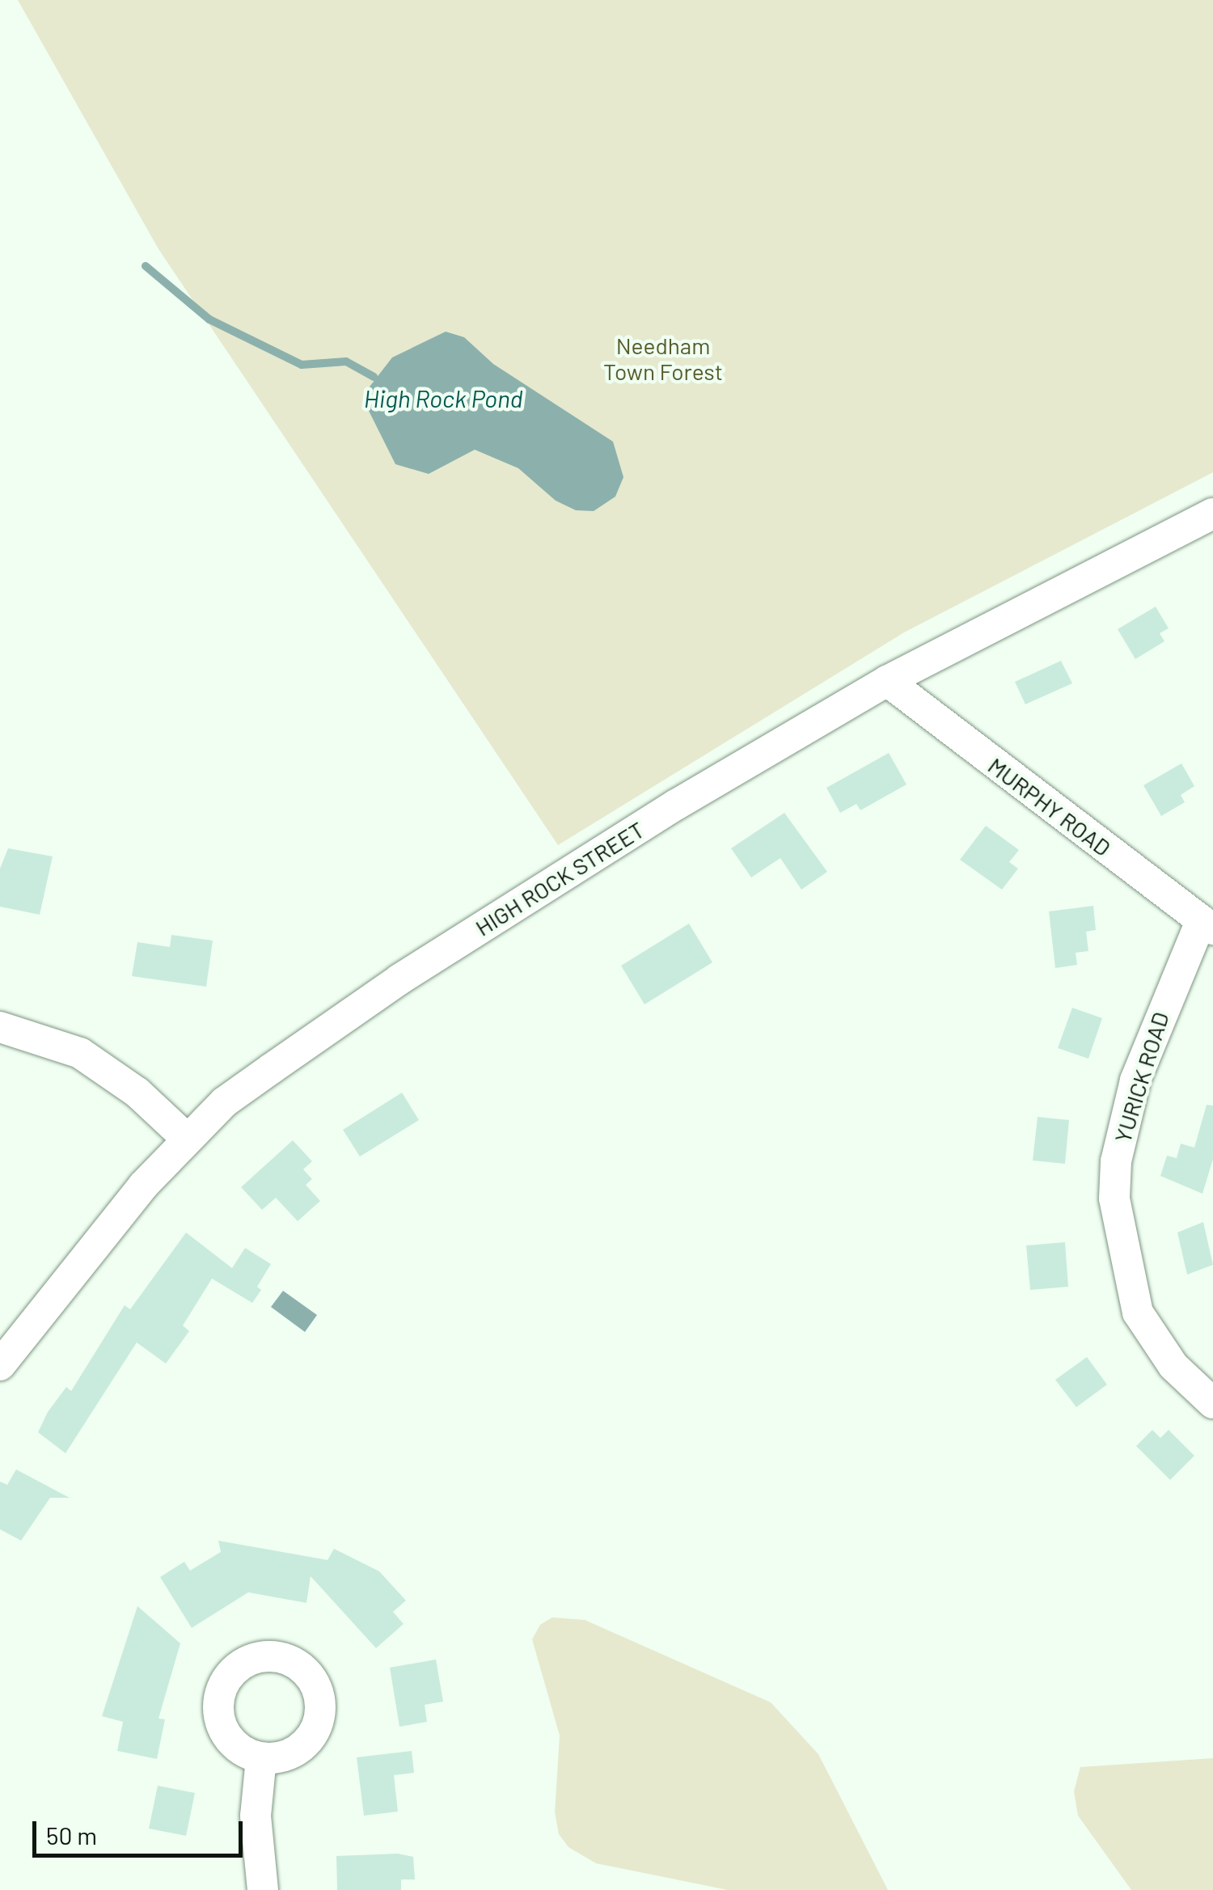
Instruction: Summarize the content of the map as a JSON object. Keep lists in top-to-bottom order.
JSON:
{
  "streets": {
    "street": ["MURPHY ROAD", "HIGH ROCK STREET", "YURICK ROAD"]
  },
  "crossings": [
    ["MURPHY ROAD", "HIGH ROCK STREET"],
    ["MURPHY ROAD", "YURICK ROAD"]
  ],
  "water": ["High Rock Pond"],
  "parks": ["Needham Town Forest"],
  "scale_bar": "50 m"
}
